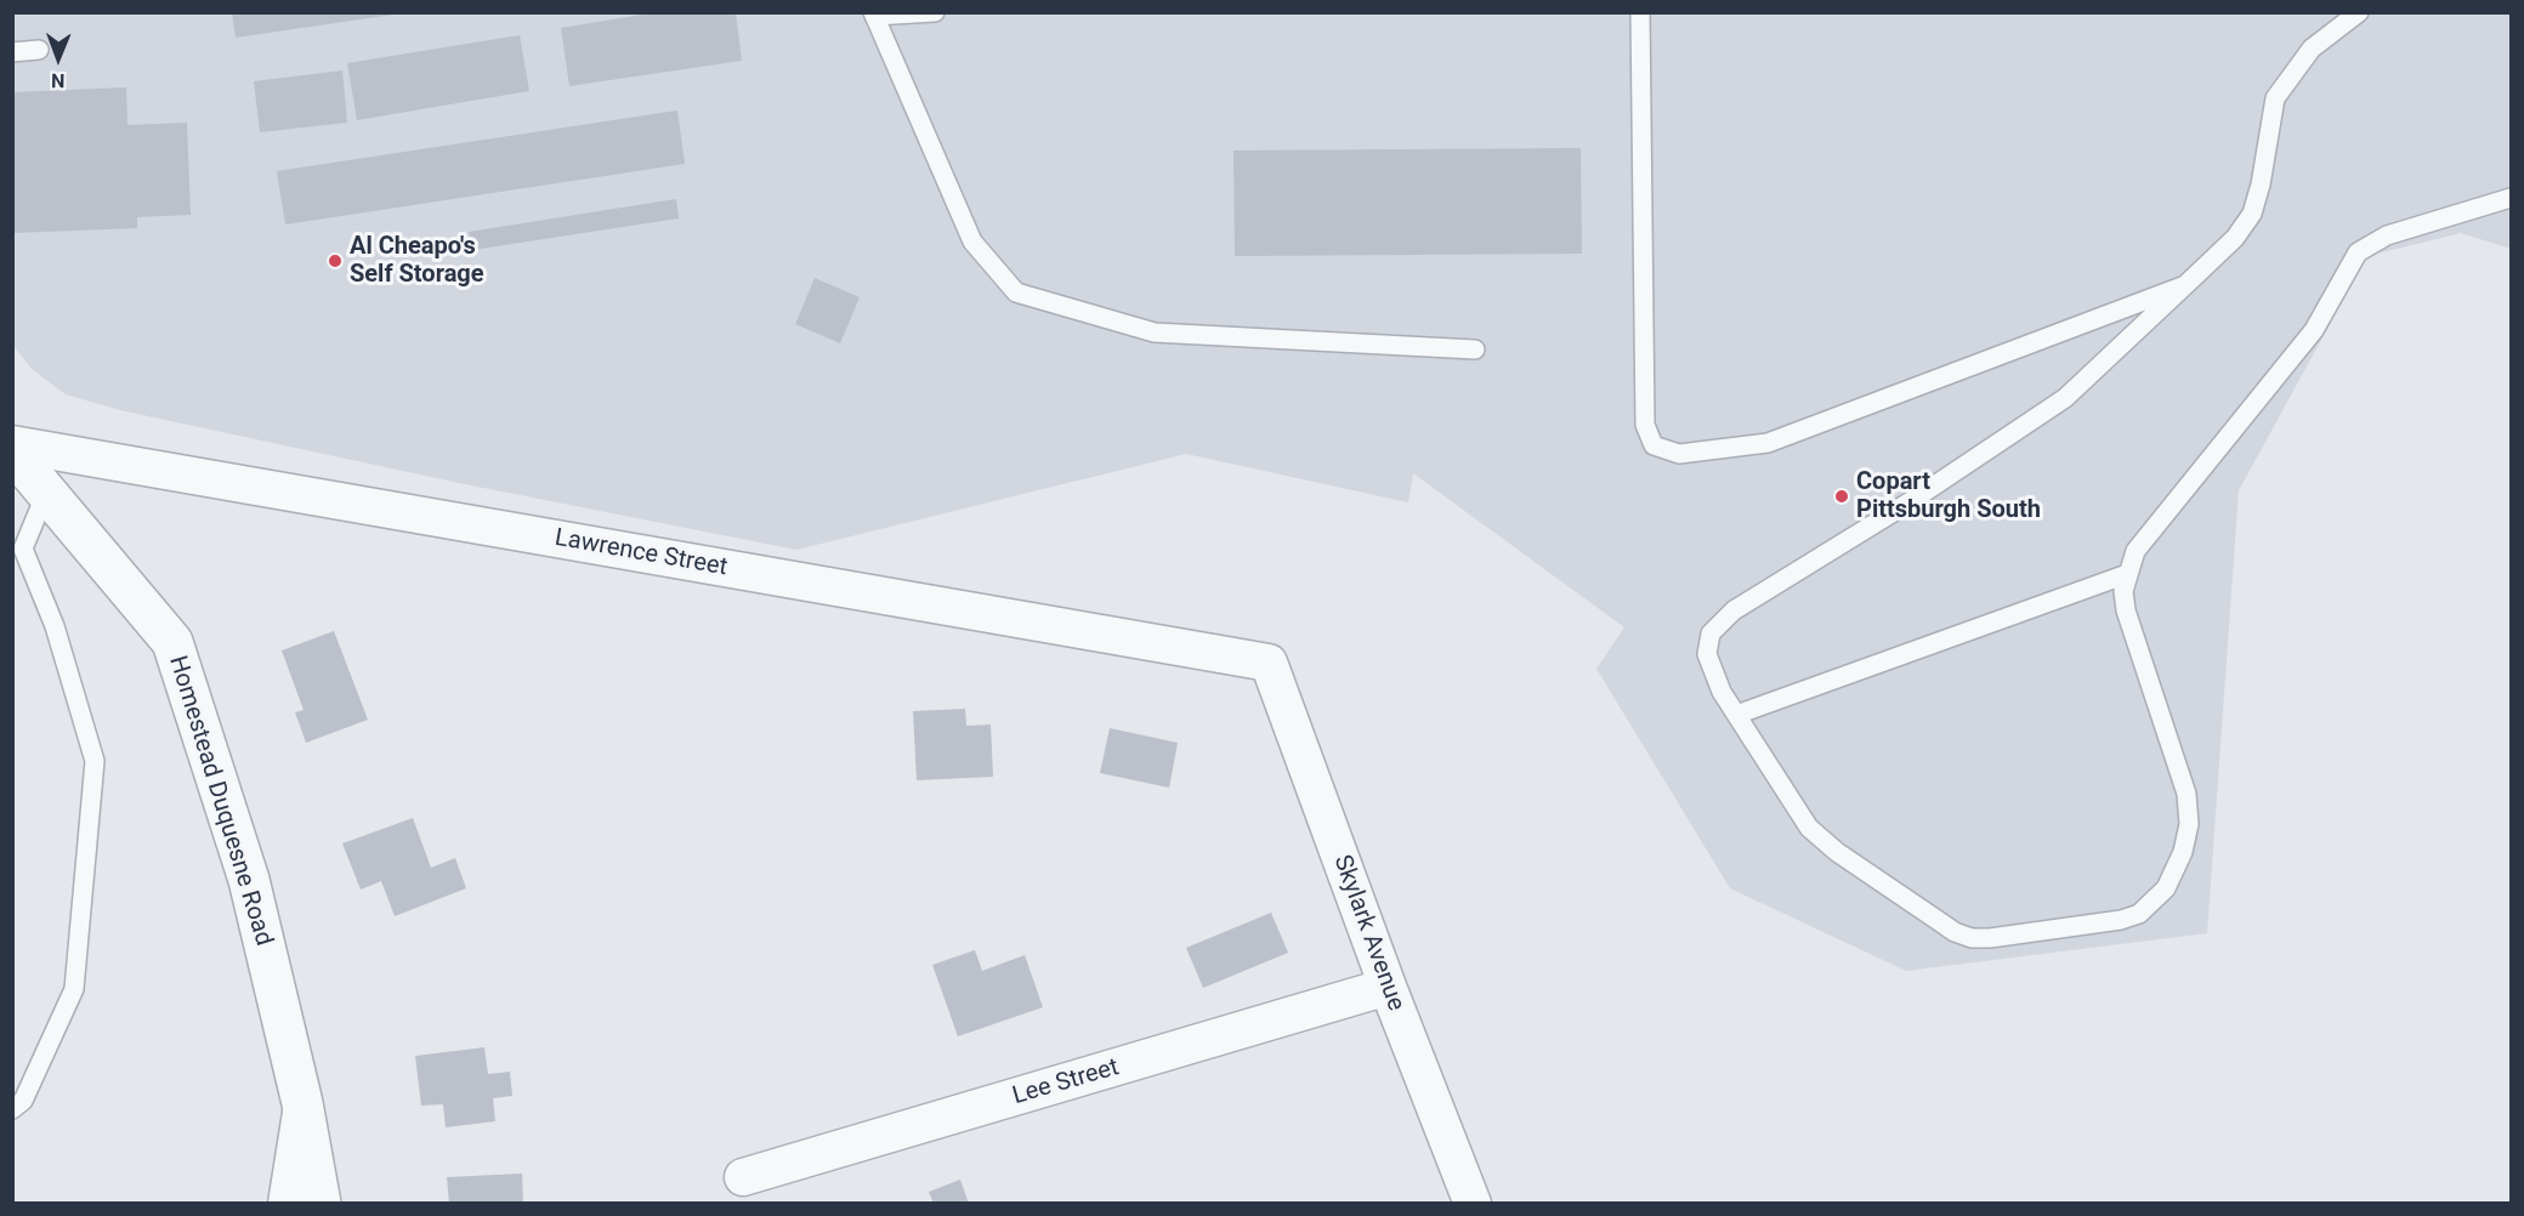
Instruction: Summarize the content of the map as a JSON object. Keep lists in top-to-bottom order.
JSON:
{
  "streets": {
    "street": [
      "Lawrence Street",
      "Homestead Duquesne Road",
      "Skylark Avenue",
      "Lee Street"
    ]
  },
  "crossings": [
    ["Lawrence Street", "Skylark Avenue"],
    ["Skylark Avenue", "Lee Street"]
  ],
  "places": ["Al Cheapo's Self Storage", "Copart Pittsburgh South"],
  "north": "bottom"
}
